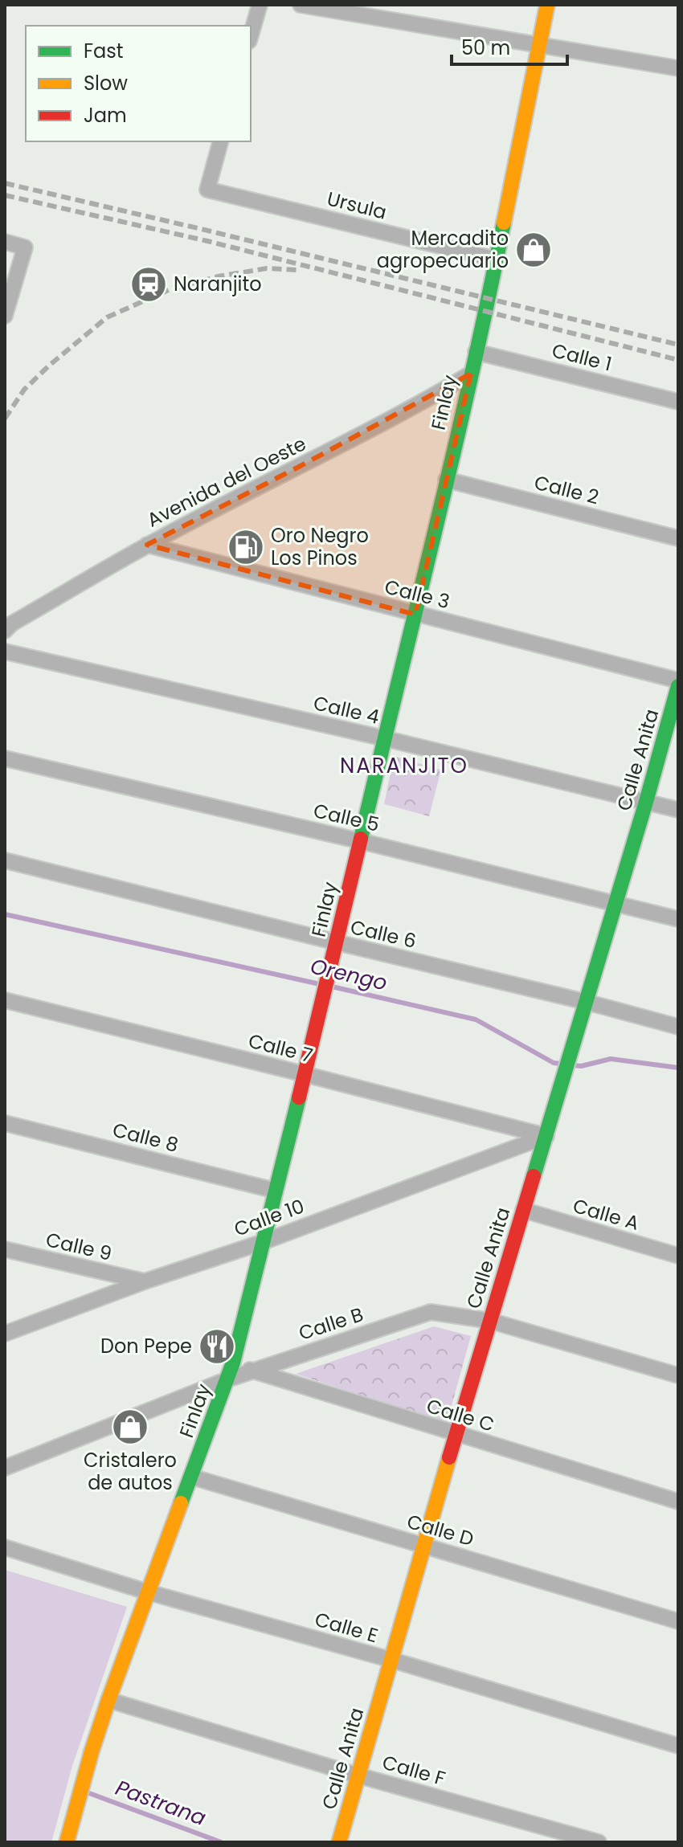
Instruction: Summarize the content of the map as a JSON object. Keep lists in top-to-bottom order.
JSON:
{
  "streets": {
    "street": [
      "Ursula",
      "Calle 1",
      "Finlay",
      "Avenida del Oeste",
      "Calle 2",
      "Calle 3",
      "Calle 4",
      "Calle Anita",
      "Calle 5",
      "Calle 6",
      "Calle 7",
      "Calle 8",
      "Calle A",
      "Calle 10",
      "Calle 9",
      "Calle B",
      "Calle C",
      "Calle D",
      "Calle E",
      "Calle F"
    ]
  },
  "crossings": [
    ["Ursula", "Finlay"],
    ["Calle 1", "Finlay"],
    ["Finlay", "Avenida del Oeste"],
    ["Finlay", "Calle 2"],
    ["Finlay", "Calle 3"],
    ["Finlay", "Calle 4"],
    ["Finlay", "Calle 5"],
    ["Finlay", "Calle 6"],
    ["Finlay", "Calle 7"],
    ["Finlay", "Calle 8"],
    ["Finlay", "Calle 10"],
    ["Finlay", "Calle B"],
    ["Finlay", "Calle C"],
    ["Finlay", "Calle D"],
    ["Finlay", "Calle E"],
    ["Finlay", "Calle F"],
    ["Avenida del Oeste", "Calle 3"],
    ["Calle 4", "Calle Anita"],
    ["Calle Anita", "Calle 5"],
    ["Calle Anita", "Calle 6"],
    ["Calle Anita", "Calle 7"],
    ["Calle Anita", "Calle A"],
    ["Calle Anita", "Calle 10"],
    ["Calle Anita", "Calle B"],
    ["Calle Anita", "Calle C"],
    ["Calle Anita", "Calle D"],
    ["Calle Anita", "Calle E"],
    ["Calle Anita", "Calle F"],
    ["Calle 7", "Calle 10"],
    ["Calle 10", "Calle 9"],
    ["Calle B", "Calle C"]
  ],
  "districts": ["NARANJITO"],
  "water": ["Orengo", "Pastrana"],
  "places": {
    "shop": ["Mercadito agropecuario", "Cristalero de autos"],
    "station": ["Naranjito"],
    "fuel station": ["Oro Negro Los Pinos"],
    "restaurant": ["Don Pepe"]
  },
  "legend": ["Fast", "Slow", "Jam"],
  "scale_bar": "50 m"
}
